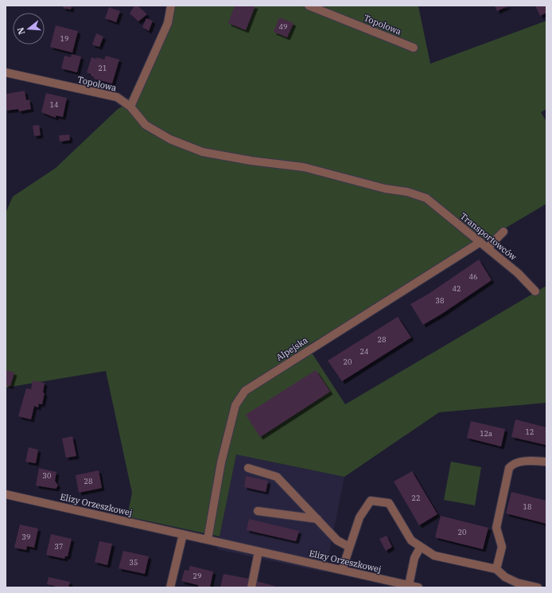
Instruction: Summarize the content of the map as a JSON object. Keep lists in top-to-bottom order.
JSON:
{
  "streets": {
    "street": [
      "Topolowa",
      "Transportowców",
      "Alpejska",
      "Elizy Orzeszkowej"
    ]
  },
  "crossings": [
    ["Topolowa", "Transportowców"],
    ["Transportowców", "Alpejska"],
    ["Alpejska", "Elizy Orzeszkowej"]
  ],
  "house_numbers": [
    "49",
    "19",
    "21",
    "14",
    "46",
    "42",
    "38",
    "28",
    "24",
    "20",
    "12",
    "12a",
    "30",
    "28",
    "22",
    "18",
    "20",
    "39",
    "37",
    "35",
    "29"
  ],
  "north": "left"
}
